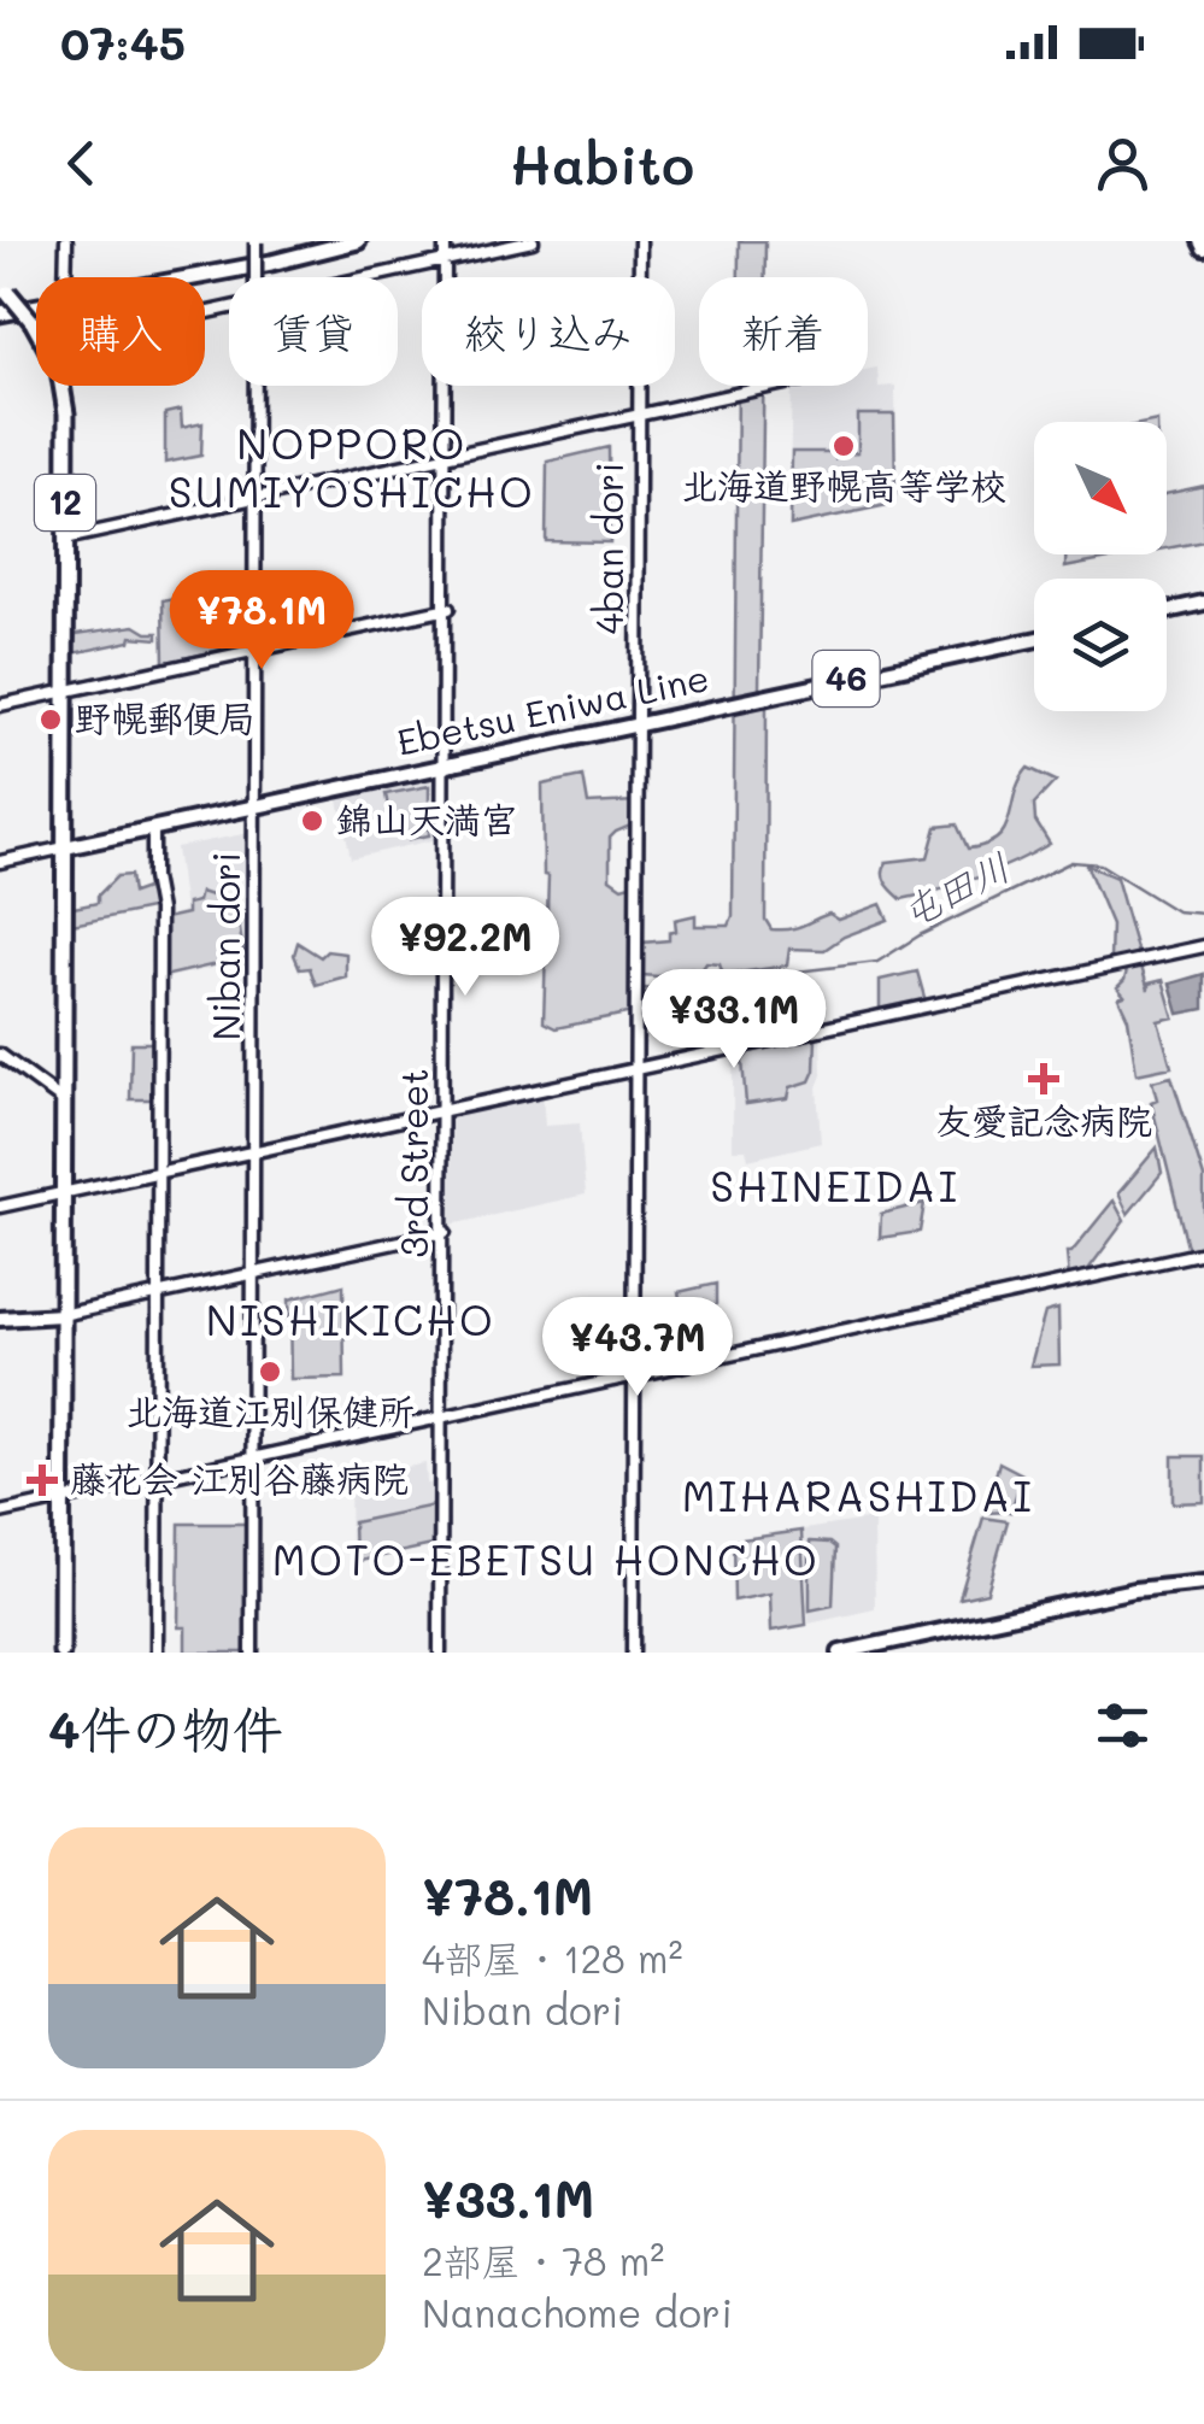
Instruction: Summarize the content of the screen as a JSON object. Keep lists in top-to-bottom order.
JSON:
{
  "streets": {
    "highway": ["12"],
    "main road": ["46", "Ebetsu Eniwa Line"],
    "street": ["4ban dori", "Niban dori", "3rd Street"]
  },
  "crossings": [
    ["12", "Ebetsu Eniwa Line"],
    ["4ban dori", "Ebetsu Eniwa Line"],
    ["Ebetsu Eniwa Line", "Niban dori"],
    ["Ebetsu Eniwa Line", "3rd Street"]
  ],
  "districts": [
    "NOPPORO SUMIYOSHICHO",
    "SHINEIDAI",
    "NISHIKICHO",
    "MIHARASHIDAI",
    "MOTO-EBETSU HONCHO"
  ],
  "water": ["屯田川"],
  "places": {
    "other": [
      "北海道野幌高等学校",
      "野幌郵便局",
      "錦山天満宮",
      "北海道江別保健所"
    ],
    "health": ["友愛記念病院", "藤花会 江別谷藤病院"]
  },
  "north": "bottom right",
  "page": {
    "status": "07:45",
    "header": "Habito",
    "chip": [
      "購入",
      "賃貸",
      "絞り込み",
      "新着"
    ],
    "price": [
      "¥78.1M",
      "¥92.2M",
      "¥33.1M",
      "¥43.7M"
    ],
    "heading": "4件の物件",
    "list": [
      {
        "name": "¥78.1M",
        "note": "4部屋 · 128 m² · Niban dori"
      },
      {
        "name": "¥33.1M",
        "note": "2部屋 · 78 m² · Nanachome dori"
      }
    ]
  }
}
